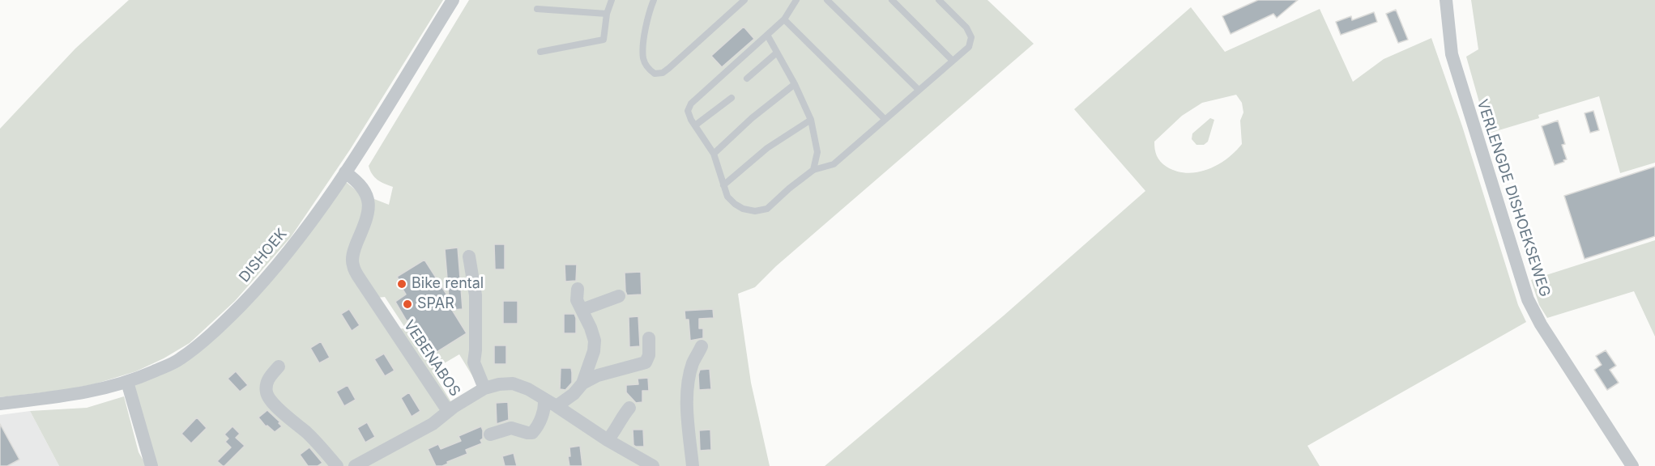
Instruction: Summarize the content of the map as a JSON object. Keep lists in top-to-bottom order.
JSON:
{
  "streets": {
    "street": ["VERLENGDE DISHOEKSEWEG", "DISHOEK", "VEBENABOS"]
  },
  "crossings": [
    ["DISHOEK", "VEBENABOS"]
  ],
  "places": ["Bike rental", "SPAR"]
}
